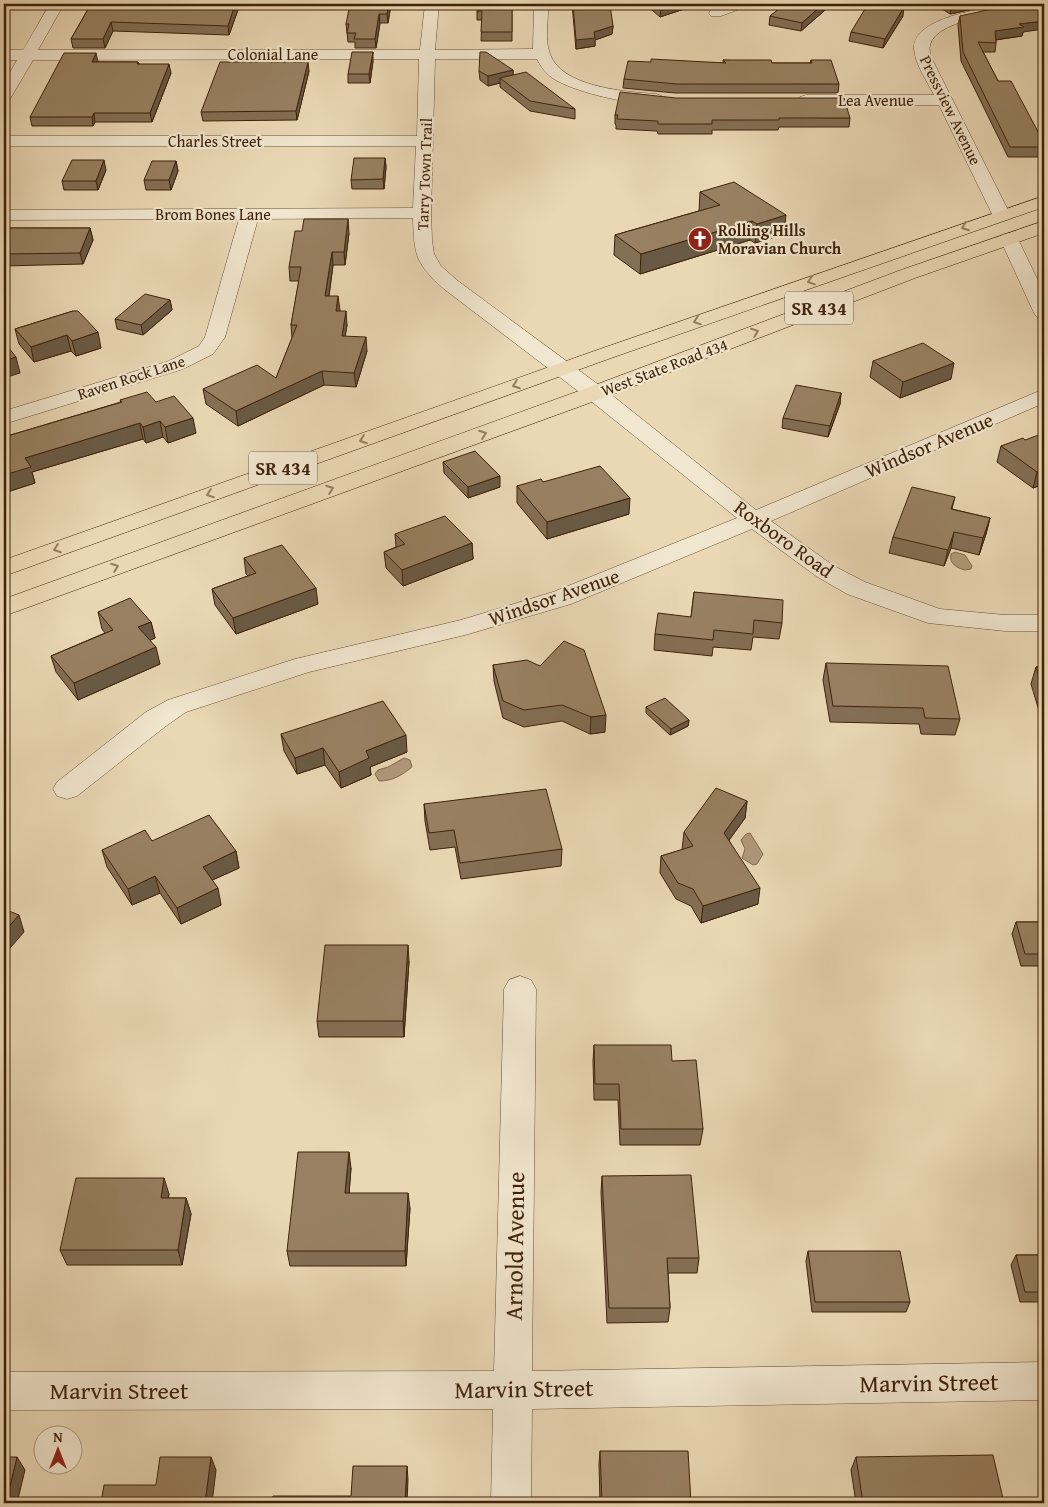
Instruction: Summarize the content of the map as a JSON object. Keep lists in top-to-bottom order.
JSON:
{
  "streets": {
    "main road": ["SR 434", "West State Road 434"],
    "street": [
      "Colonial Lane",
      "Lea Avenue",
      "Pressview Avenue",
      "Charles Street",
      "Tarry Town Trail",
      "Brom Bones Lane",
      "Raven Rock Lane",
      "Windsor Avenue",
      "Roxboro Road",
      "Arnold Avenue",
      "Marvin Street"
    ]
  },
  "crossings": [
    ["Colonial Lane", "Tarry Town Trail"],
    ["Lea Avenue", "Pressview Avenue"],
    ["Pressview Avenue", "SR 434"],
    ["Charles Street", "Tarry Town Trail"],
    ["Tarry Town Trail", "Brom Bones Lane"],
    ["Tarry Town Trail", "SR 434"],
    ["Tarry Town Trail", "Roxboro Road"],
    ["Brom Bones Lane", "Raven Rock Lane"],
    ["SR 434", "Roxboro Road"],
    ["West State Road 434", "Roxboro Road"],
    ["Windsor Avenue", "Roxboro Road"],
    ["Arnold Avenue", "Marvin Street"]
  ],
  "places": {
    "church": ["Rolling Hills Moravian Church"]
  },
  "north": "top"
}
